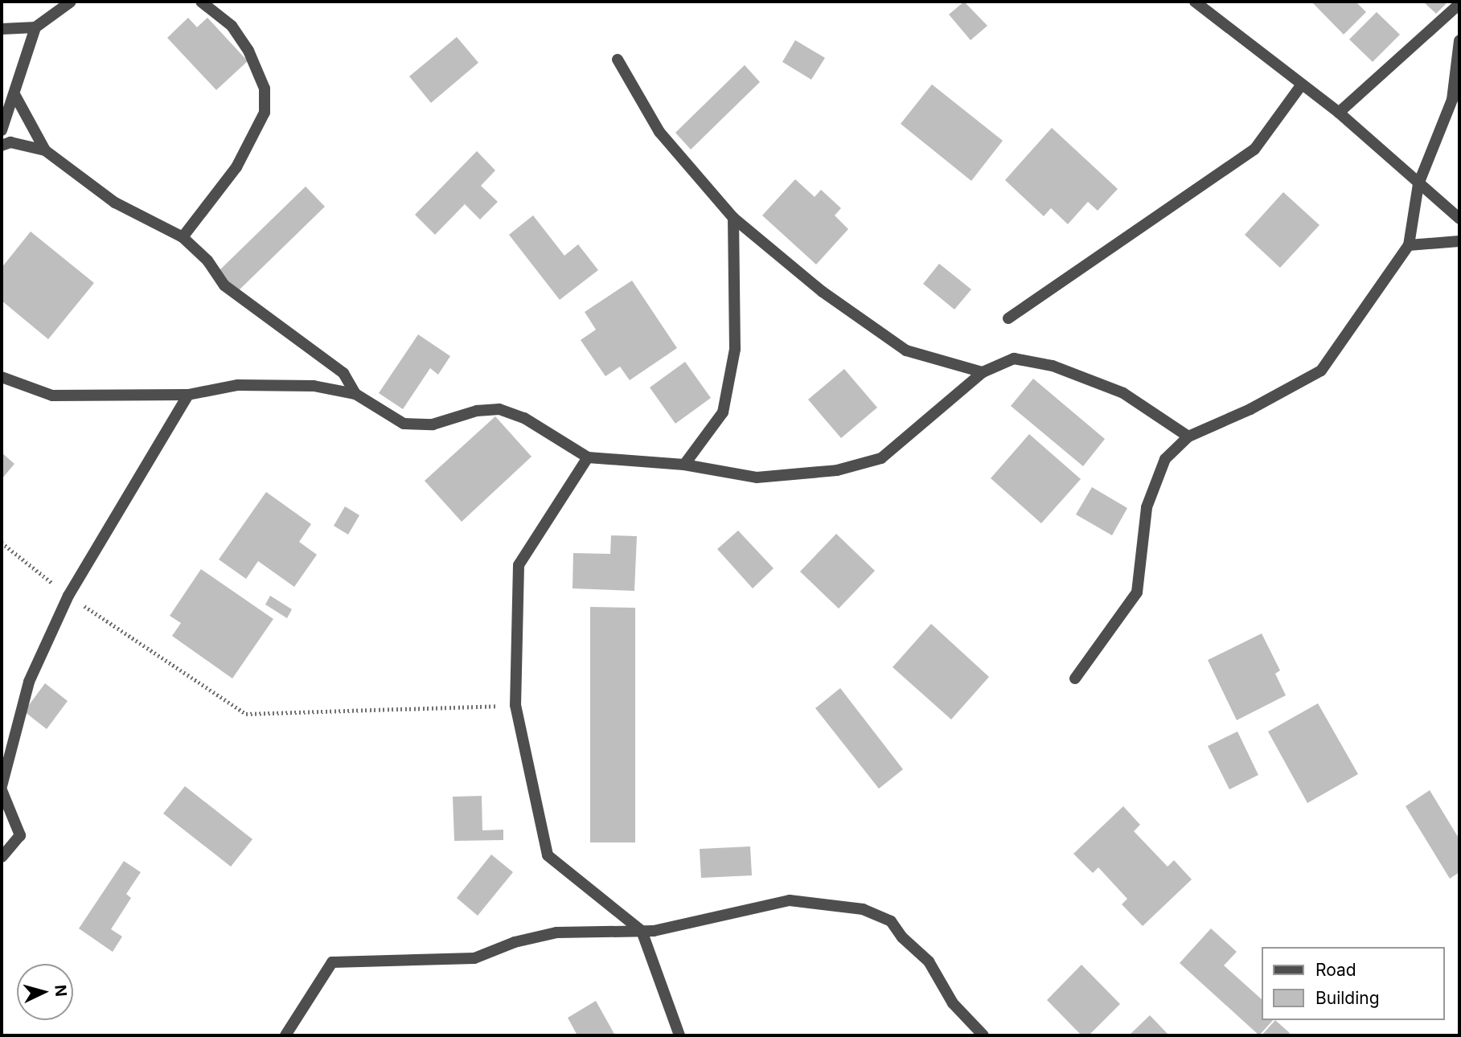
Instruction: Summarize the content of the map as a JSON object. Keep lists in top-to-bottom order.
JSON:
{
  "legend": ["Road", "Building"],
  "north": "right"
}
